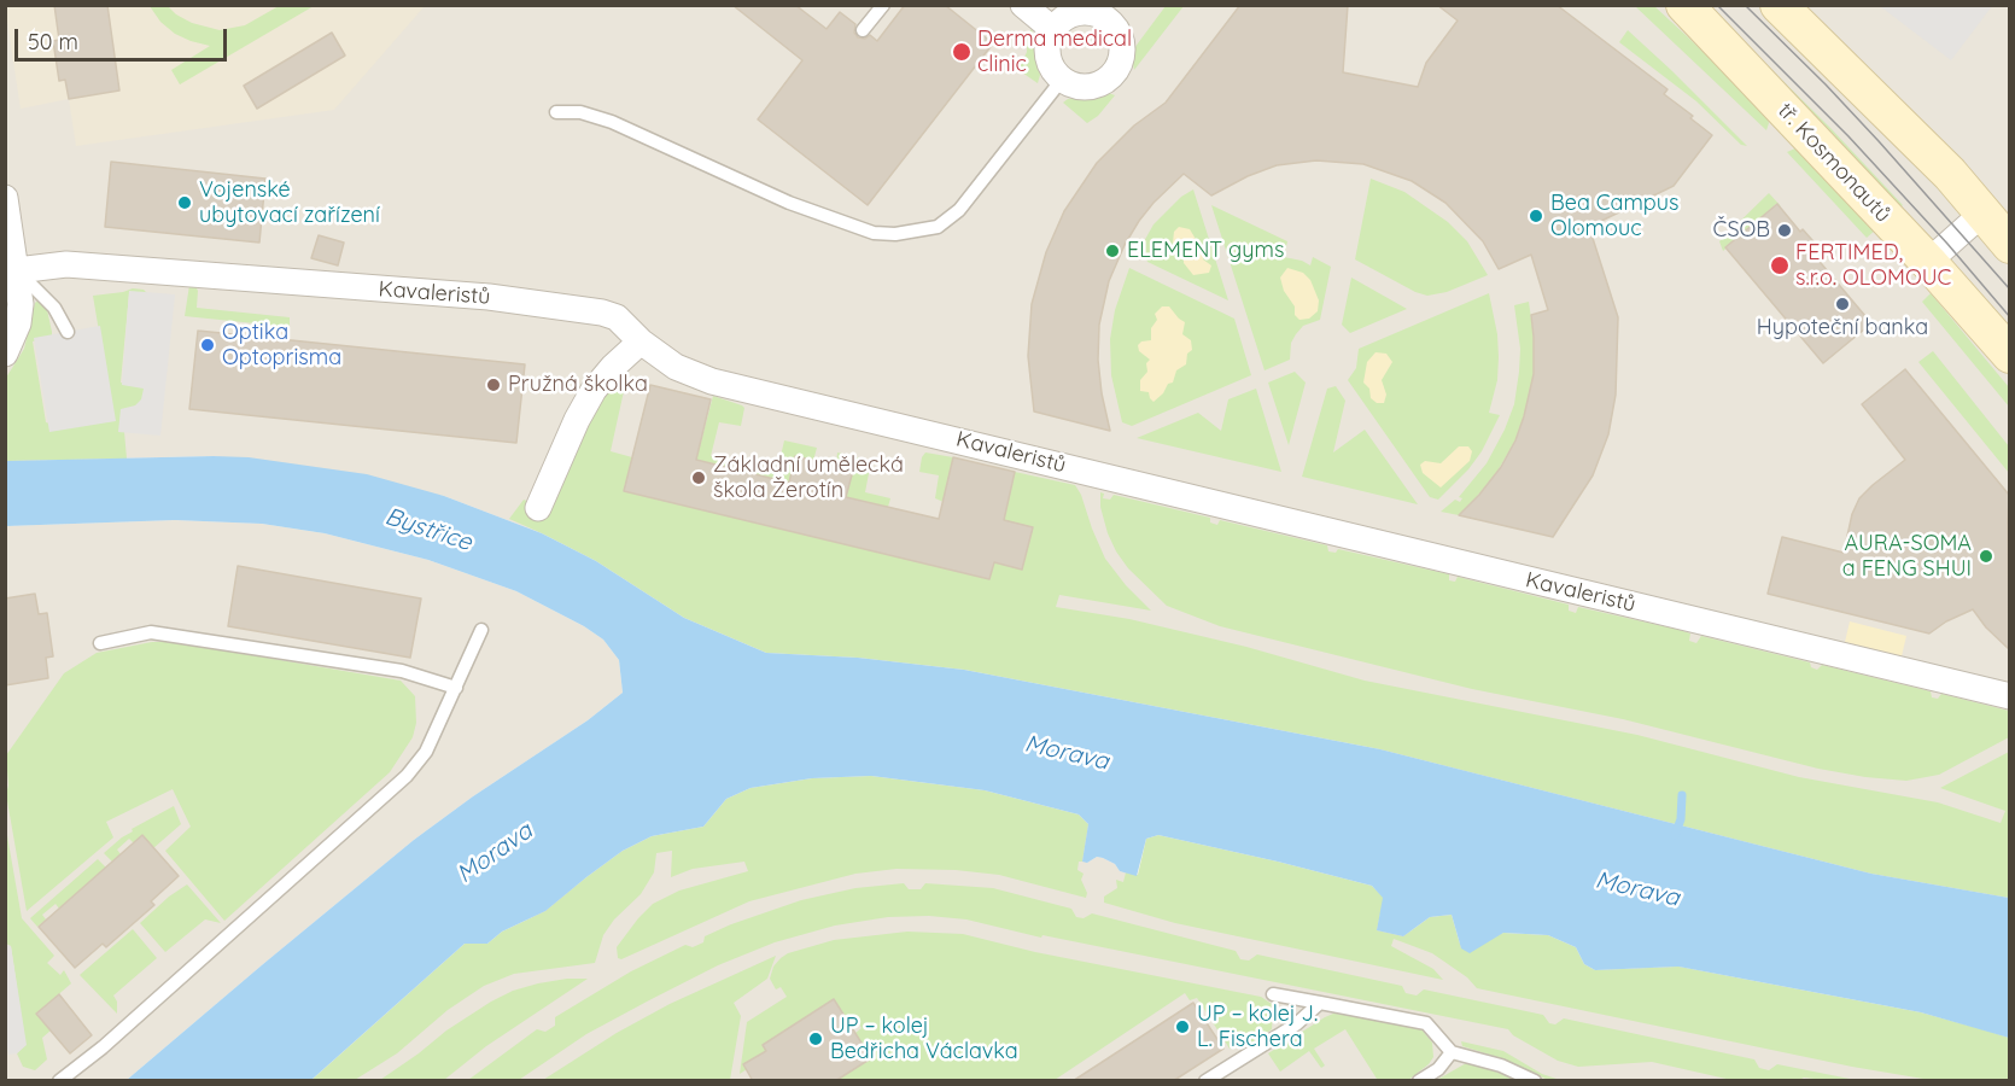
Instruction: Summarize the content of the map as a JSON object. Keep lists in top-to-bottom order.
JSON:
{
  "streets": {
    "street": ["tř. Kosmonautů", "Kavaleristů"]
  },
  "water": ["Bystřice", "Morava"],
  "places": [
    "Derma medical clinic",
    "Vojenské ubytovací zařízení",
    "Bea Campus Olomouc",
    "ČSOB",
    "ELEMENT gyms",
    "FERTIMED, s.r.o. OLOMOUC",
    "Hypoteční banka",
    "Optika Optoprisma",
    "Pružná školka",
    "Základní umělecká škola Žerotín",
    "AURA-SOMA a FENG SHUI",
    "UP – kolej J. L. Fischera",
    "UP – kolej Bedřicha Václavka"
  ],
  "scale_bar": "50 m"
}
